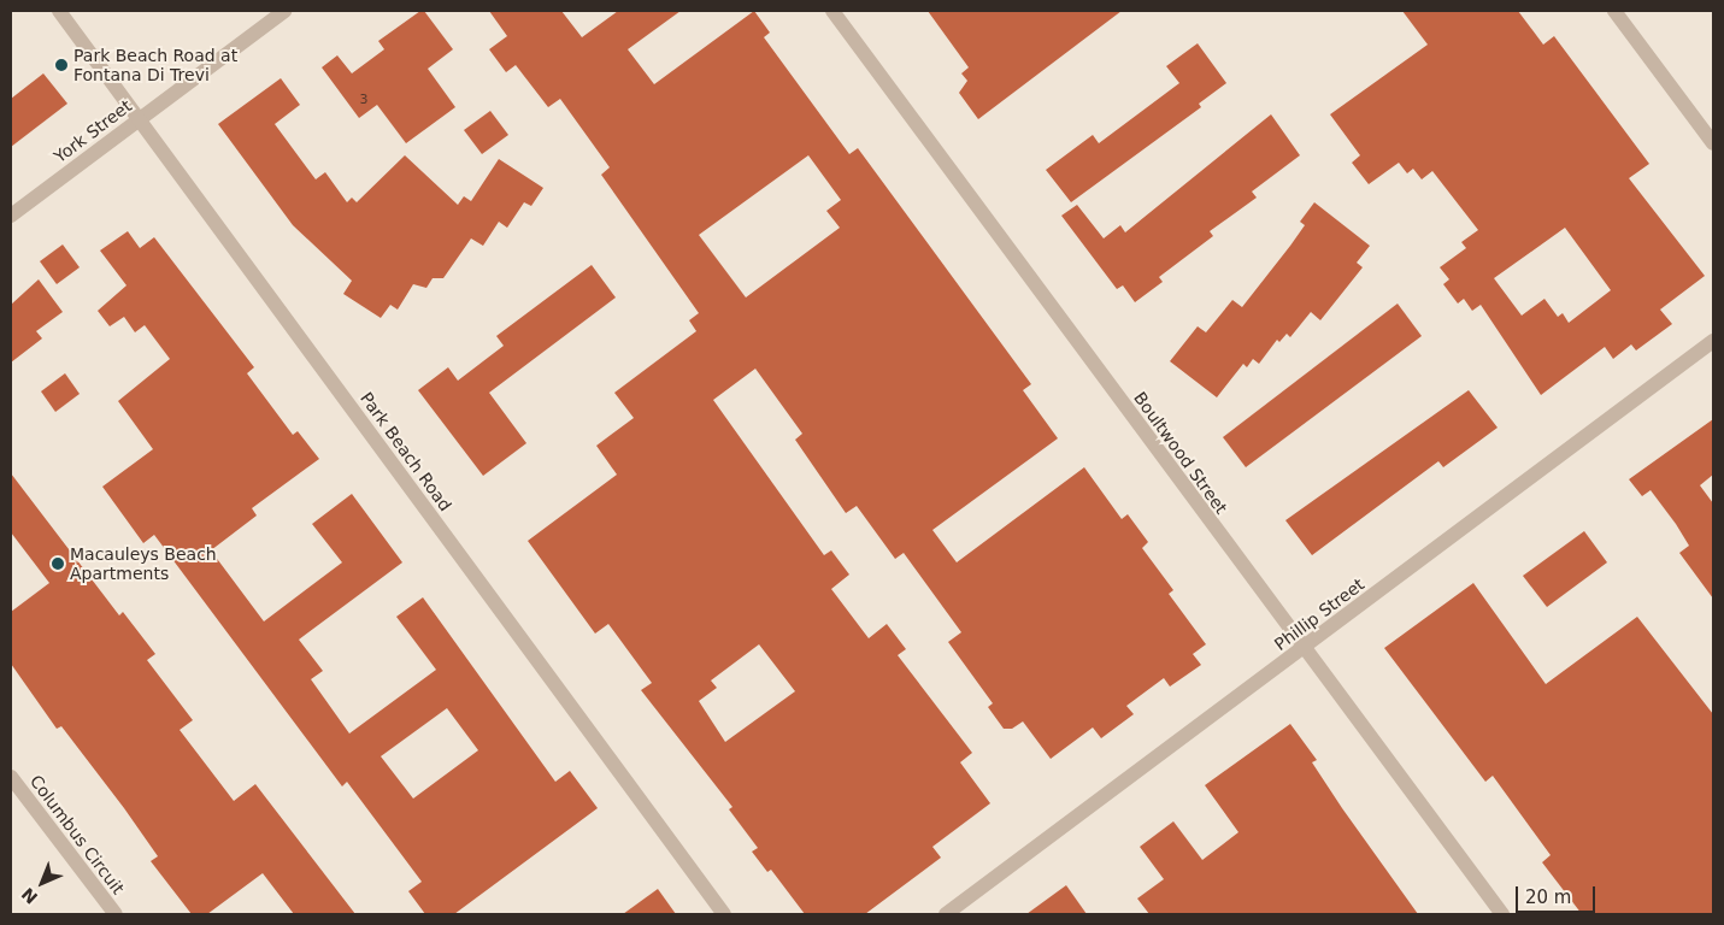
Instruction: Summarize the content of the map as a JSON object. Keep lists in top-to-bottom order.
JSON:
{
  "streets": {
    "street": [
      "York Street",
      "Park Beach Road",
      "Boultwood Street",
      "Phillip Street",
      "Columbus Circuit"
    ]
  },
  "crossings": [
    ["York Street", "Park Beach Road"],
    ["Boultwood Street", "Phillip Street"]
  ],
  "places": ["Park Beach Road at Fontana Di Trevi", "Macauleys Beach Apartments"],
  "house_numbers": ["3"],
  "scale_bar": "20 m",
  "north": "bottom left"
}
